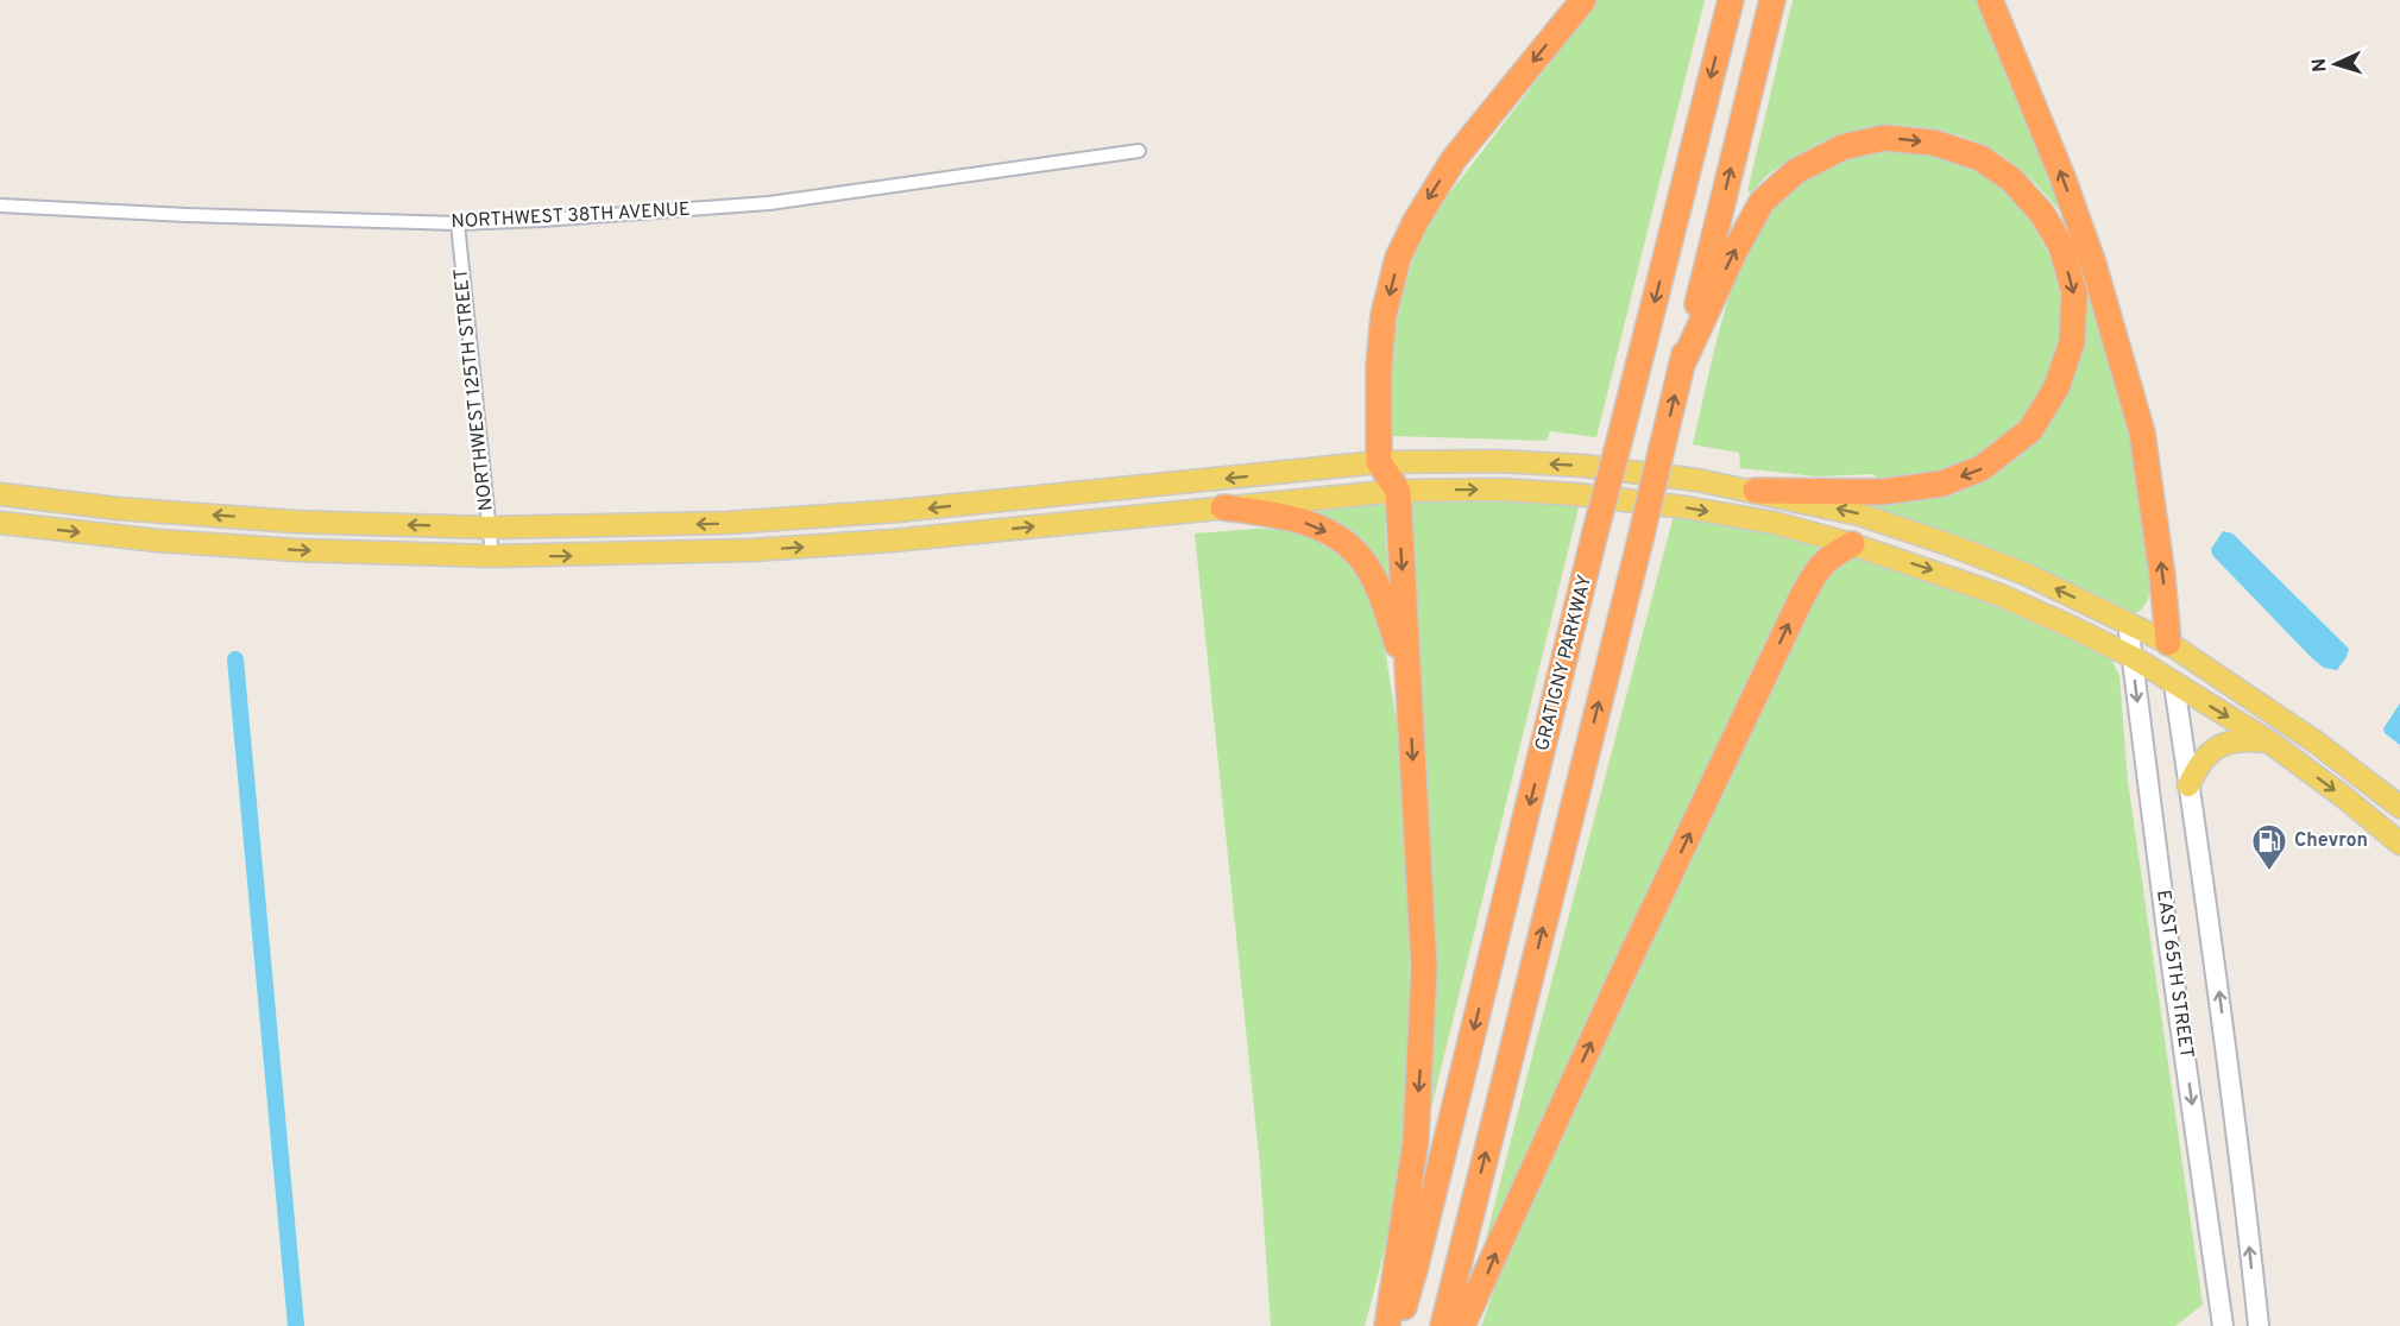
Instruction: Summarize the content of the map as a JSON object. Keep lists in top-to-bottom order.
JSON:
{
  "streets": {
    "highway": ["GRATIGNY PARKWAY"],
    "main road": ["EAST 65TH STREET"],
    "street": ["NORTHWEST 38TH AVENUE", "NORTHWEST 125TH STREET"]
  },
  "crossings": [
    ["NORTHWEST 38TH AVENUE", "NORTHWEST 125TH STREET"]
  ],
  "places": {
    "fuel station": ["Chevron"]
  },
  "north": "left"
}
